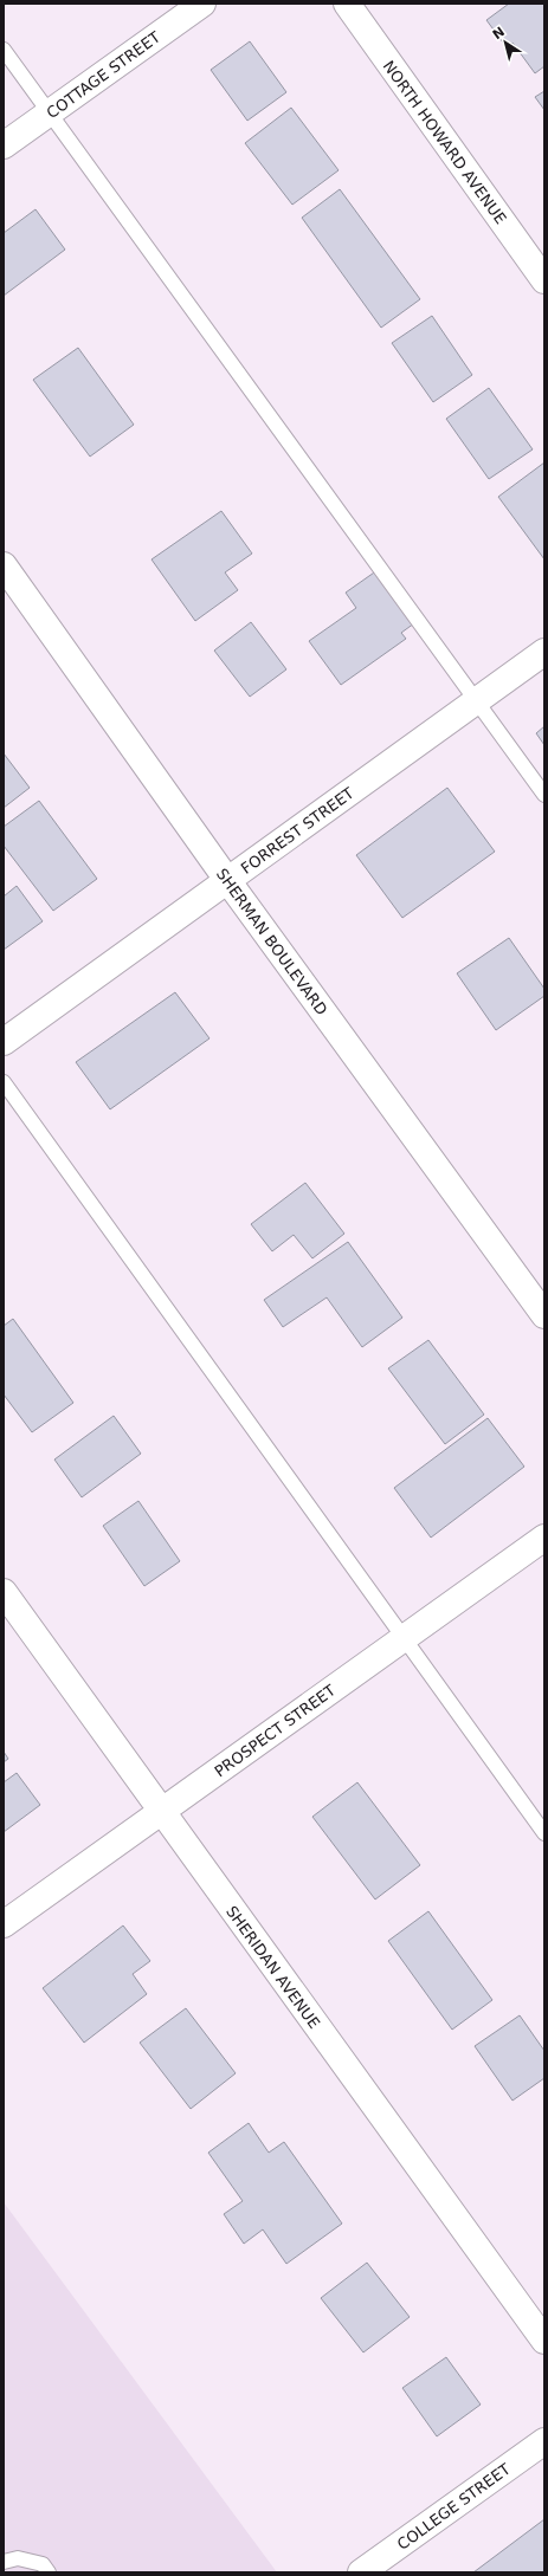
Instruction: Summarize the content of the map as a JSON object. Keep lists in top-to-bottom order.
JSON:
{
  "streets": {
    "street": [
      "COTTAGE STREET",
      "NORTH HOWARD AVENUE",
      "FORREST STREET",
      "SHERMAN BOULEVARD",
      "PROSPECT STREET",
      "SHERIDAN AVENUE",
      "COLLEGE STREET"
    ]
  },
  "crossings": [
    ["FORREST STREET", "SHERMAN BOULEVARD"],
    ["PROSPECT STREET", "SHERIDAN AVENUE"]
  ],
  "north": "top left"
}
